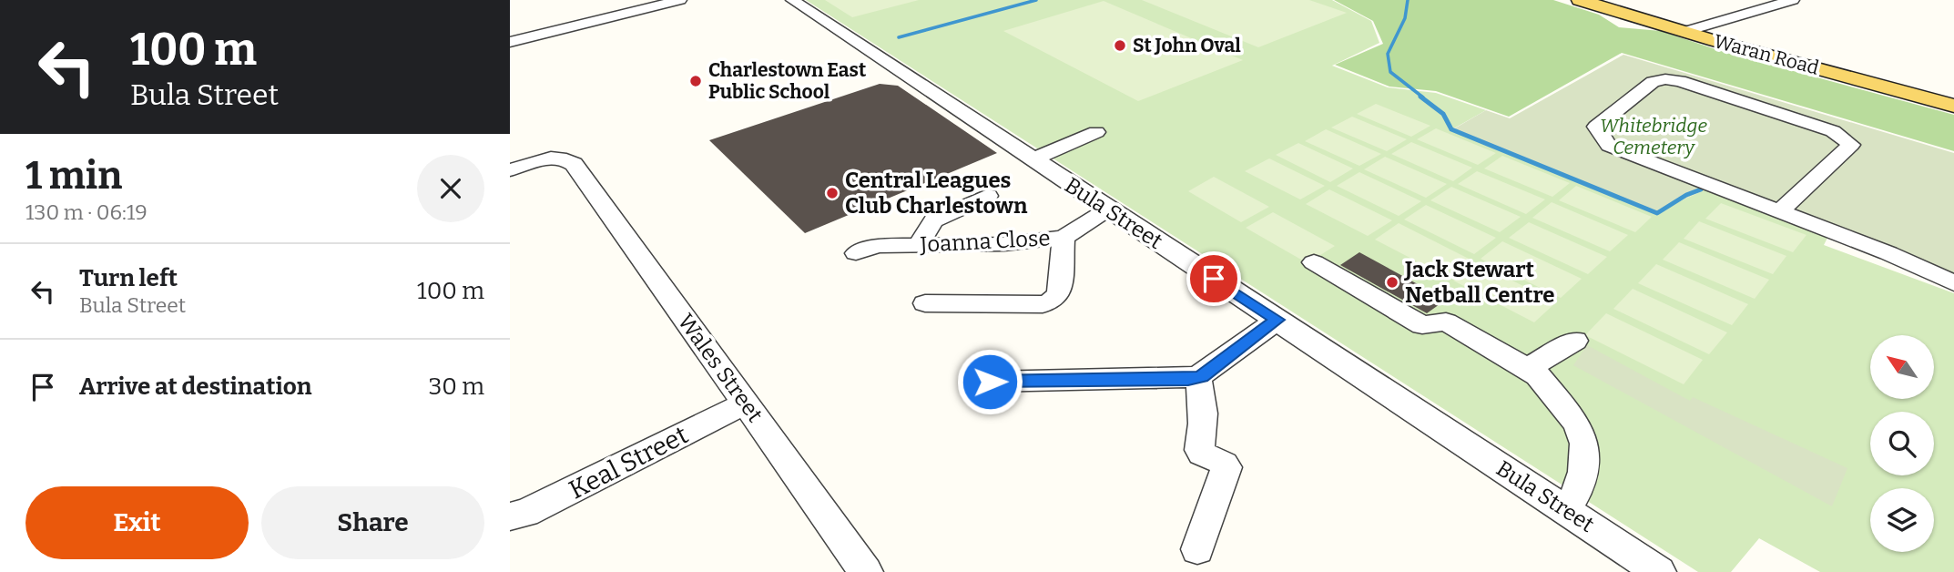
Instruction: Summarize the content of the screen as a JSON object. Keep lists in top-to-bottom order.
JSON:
{
  "streets": {
    "main road": ["Waran Road"],
    "street": [
      "Bula Street",
      "Joanna Close",
      "Wales Street",
      "Keal Street"
    ]
  },
  "crossings": [
    ["Bula Street", "Joanna Close"],
    ["Wales Street", "Keal Street"]
  ],
  "parks": ["Whitebridge Cemetery"],
  "places": [
    "St John Oval",
    "Charlestown East Public School",
    "Central Leagues Club Charlestown",
    "Jack Stewart Netball Centre"
  ],
  "north": "top left",
  "page": {
    "turn": ["100 m", "Bula Street"],
    "heading": ["1 min", "130 m · 06:19"],
    "list": [
      {
        "name": "Turn left",
        "note": "Bula Street",
        "value": "100 m"
      },
      {
        "name": "Arrive at destination",
        "value": "30 m"
      }
    ],
    "buttons": ["Exit", "Share"]
  }
}
